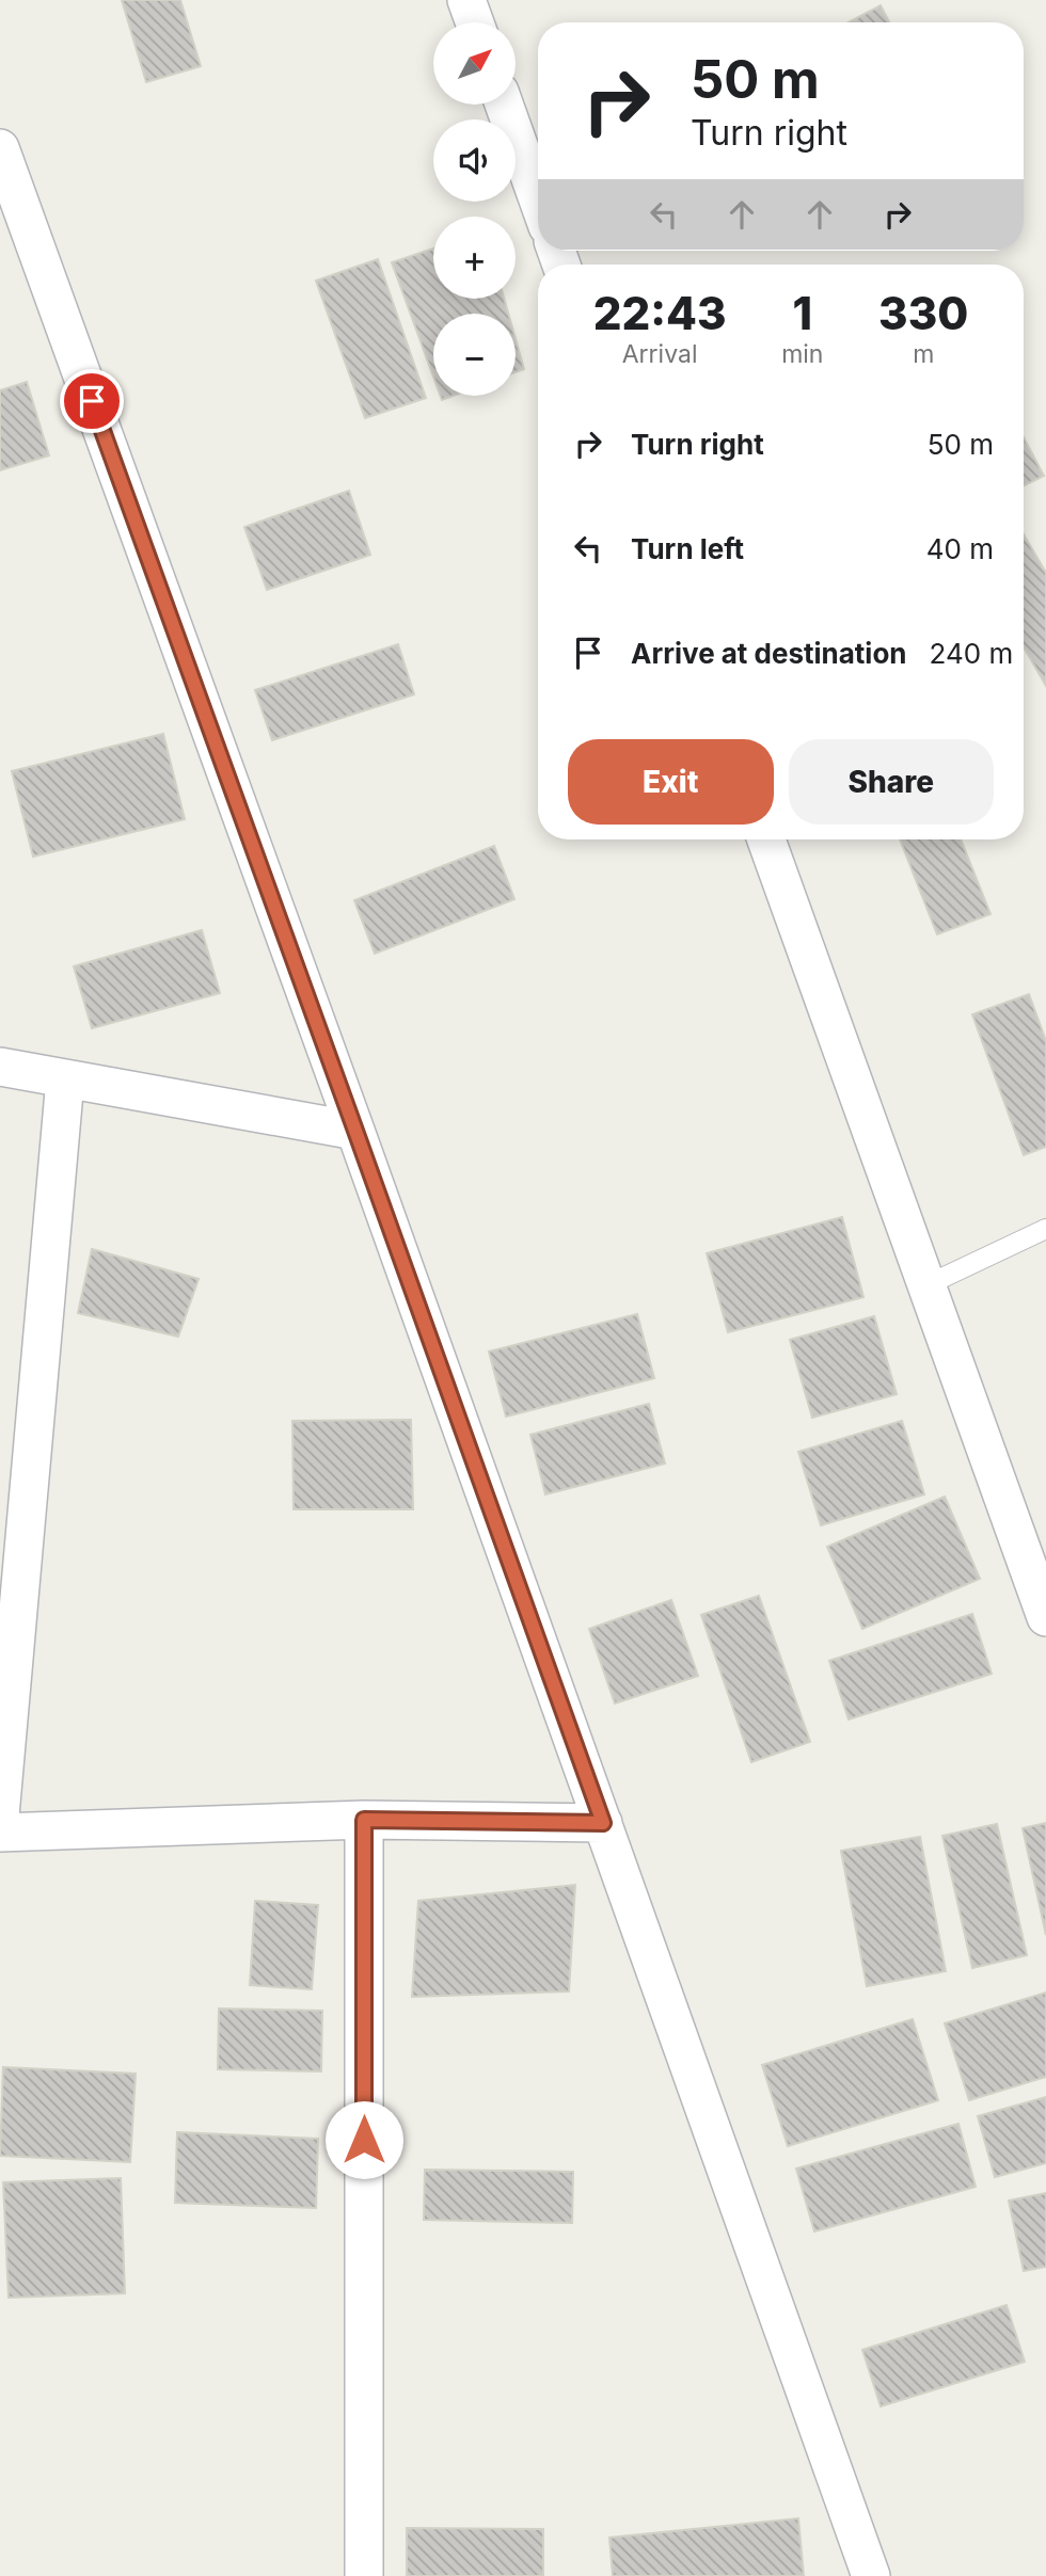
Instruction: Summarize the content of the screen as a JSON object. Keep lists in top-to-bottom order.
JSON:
{
  "north": "top right",
  "page": {
    "map_buttons": ["+", "−"],
    "turn": ["50 m", "Turn right"],
    "eta": [
      "22:43",
      "Arrival",
      "1",
      "min",
      "330",
      "m"
    ],
    "list": [
      {
        "name": "Turn right",
        "value": "50 m"
      },
      {
        "name": "Turn left",
        "value": "40 m"
      },
      {
        "name": "Arrive at destination",
        "value": "240 m"
      }
    ],
    "buttons": ["Exit", "Share"]
  }
}
